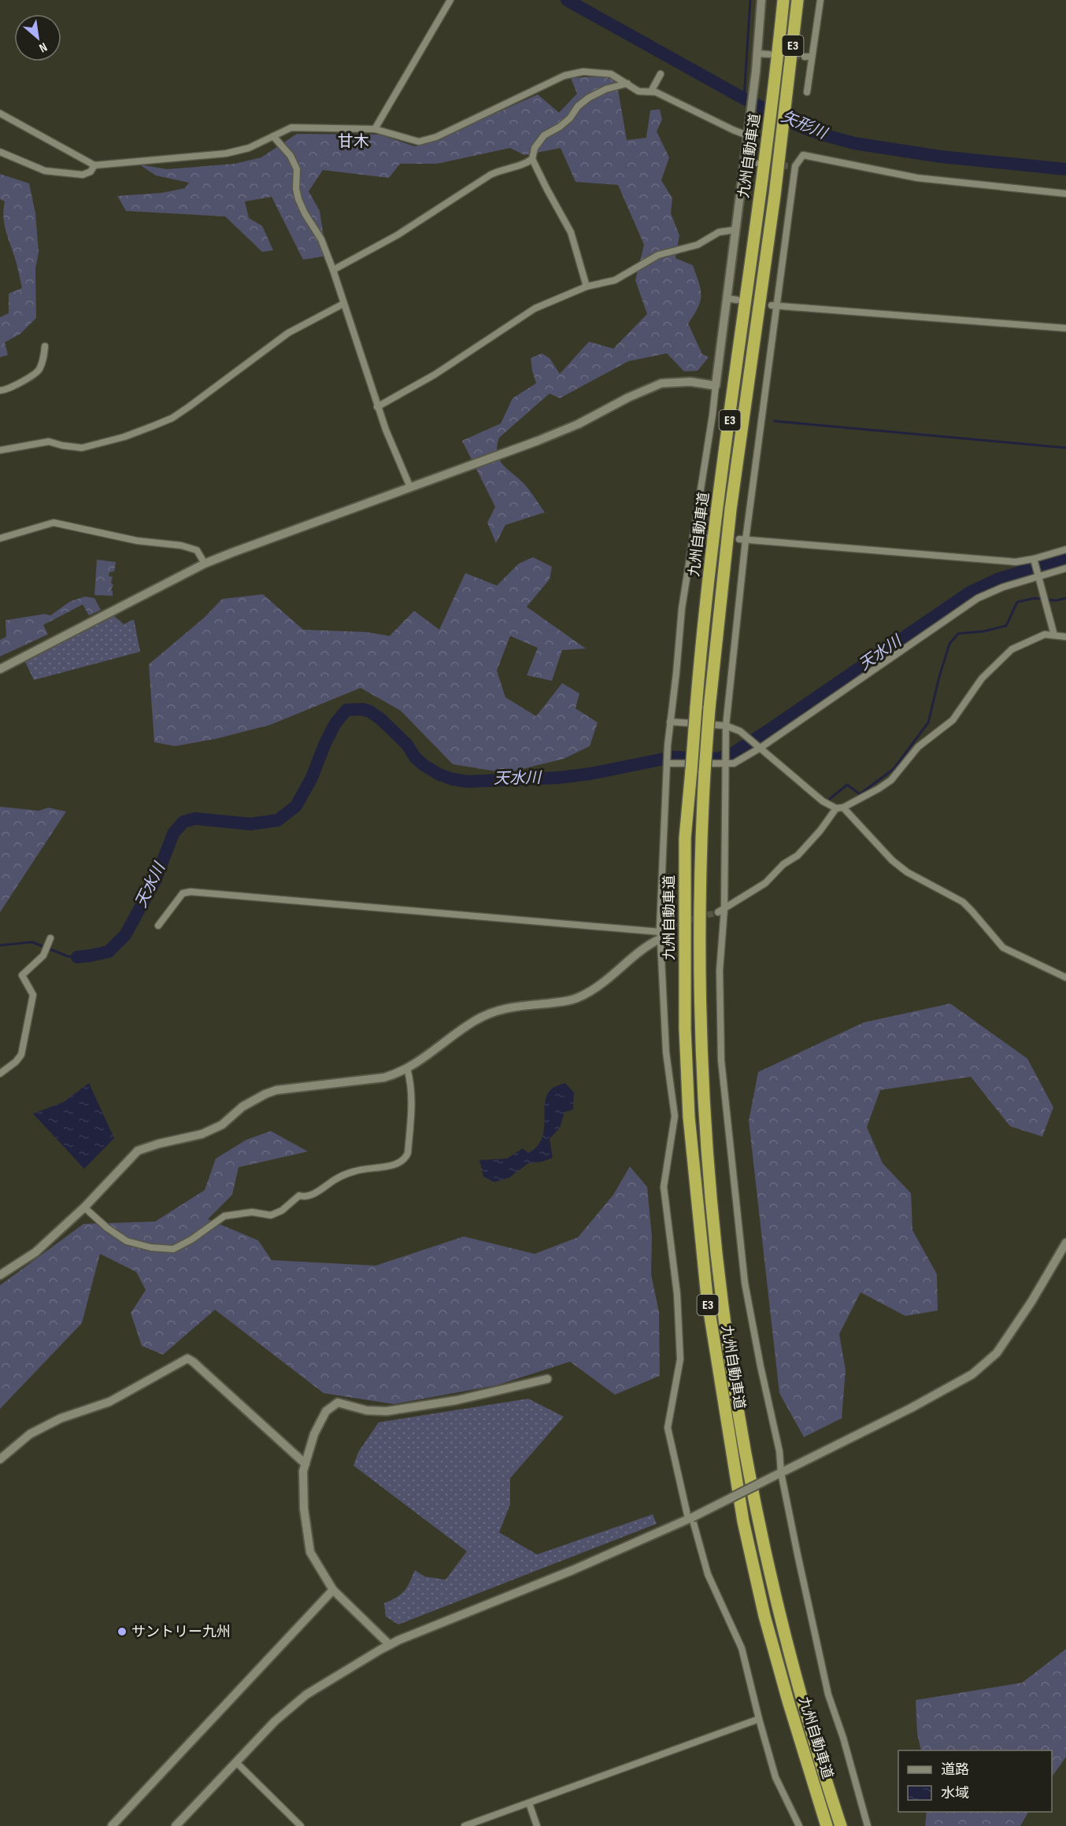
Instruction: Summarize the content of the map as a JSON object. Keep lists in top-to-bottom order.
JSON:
{
  "streets": {
    "highway": ["E3", "九州自動車道"]
  },
  "districts": ["甘木"],
  "water": ["矢形川", "天水川"],
  "places": ["サントリー九州"],
  "legend": ["道路", "水域"],
  "north": "bottom right"
}
